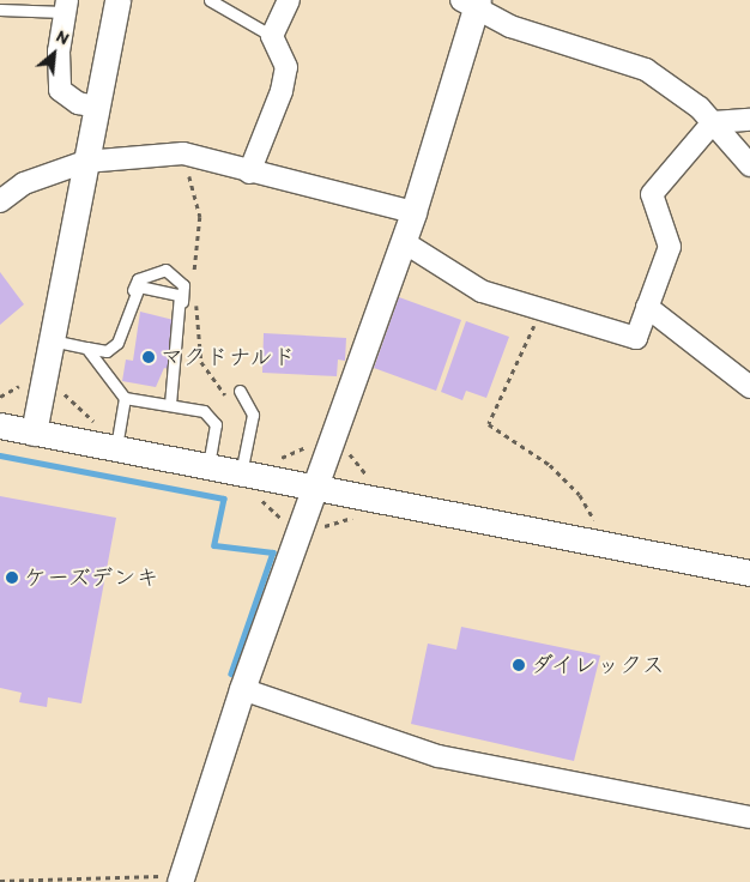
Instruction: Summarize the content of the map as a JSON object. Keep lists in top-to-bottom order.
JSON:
{
  "places": ["マクドナルド", "ケーズデンキ", "ダイレックス"],
  "north": "top right"
}
